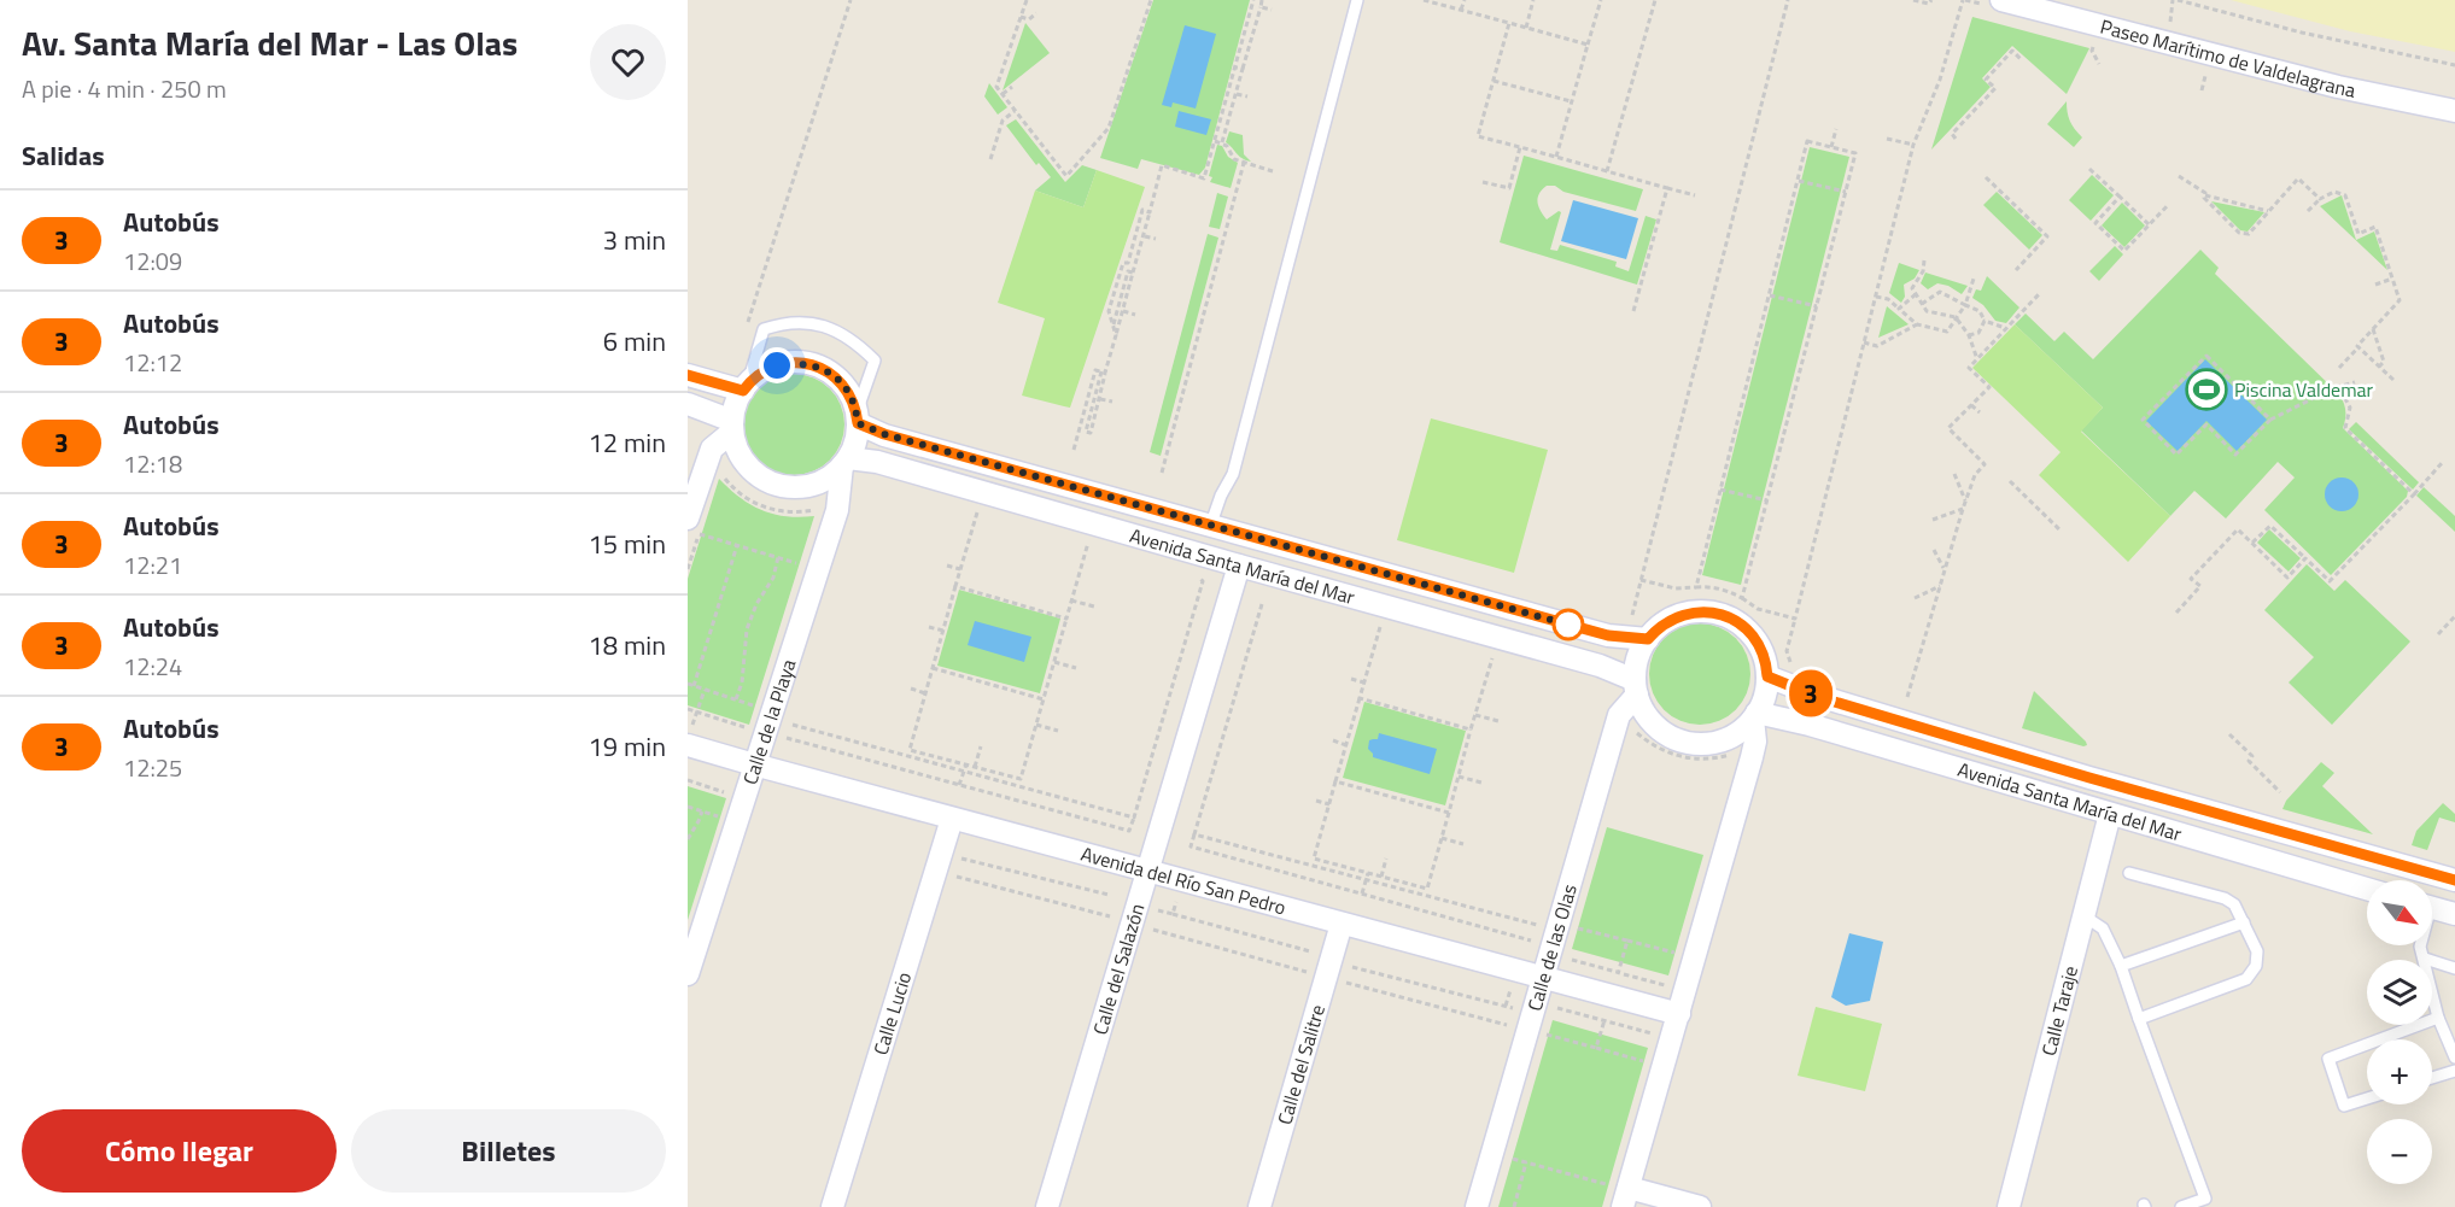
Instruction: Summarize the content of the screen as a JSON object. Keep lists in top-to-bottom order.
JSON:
{
  "streets": {
    "street": [
      "Paseo Marítimo de Valdelagrana",
      "Avenida Santa María del Mar",
      "Calle de la Playa",
      "Avenida del Río San Pedro",
      "Calle de las Olas",
      "Calle del Salazón",
      "Calle Taraje",
      "Calle Lucio",
      "Calle del Salitre"
    ]
  },
  "crossings": [
    ["Avenida Santa María del Mar", "Calle de la Playa"],
    ["Avenida Santa María del Mar", "Calle de las Olas"],
    ["Avenida Santa María del Mar", "Calle del Salazón"],
    ["Avenida Santa María del Mar", "Calle Taraje"],
    ["Calle de la Playa", "Avenida del Río San Pedro"],
    ["Avenida del Río San Pedro", "Calle de las Olas"],
    ["Avenida del Río San Pedro", "Calle del Salazón"],
    ["Avenida del Río San Pedro", "Calle Lucio"],
    ["Avenida del Río San Pedro", "Calle del Salitre"]
  ],
  "places": {
    "sports": ["Piscina Valdemar"]
  },
  "lines": ["bus line 3"],
  "north": "bottom right",
  "page": {
    "heading": [
      ["Av. Santa María del Mar - Las Olas", "A pie · 4 min · 250 m"],
      "Salidas"
    ],
    "on_map": "3",
    "list": [
      {
        "mark": "3",
        "name": "Autobús",
        "note": "12:09",
        "value": "3 min"
      },
      {
        "mark": "3",
        "name": "Autobús",
        "note": "12:12",
        "value": "6 min"
      },
      {
        "mark": "3",
        "name": "Autobús",
        "note": "12:18",
        "value": "12 min"
      },
      {
        "mark": "3",
        "name": "Autobús",
        "note": "12:21",
        "value": "15 min"
      },
      {
        "mark": "3",
        "name": "Autobús",
        "note": "12:24",
        "value": "18 min"
      },
      {
        "mark": "3",
        "name": "Autobús",
        "note": "12:25",
        "value": "19 min"
      }
    ],
    "map_buttons": ["+", "−"],
    "buttons": ["Cómo llegar", "Billetes"]
  }
}
